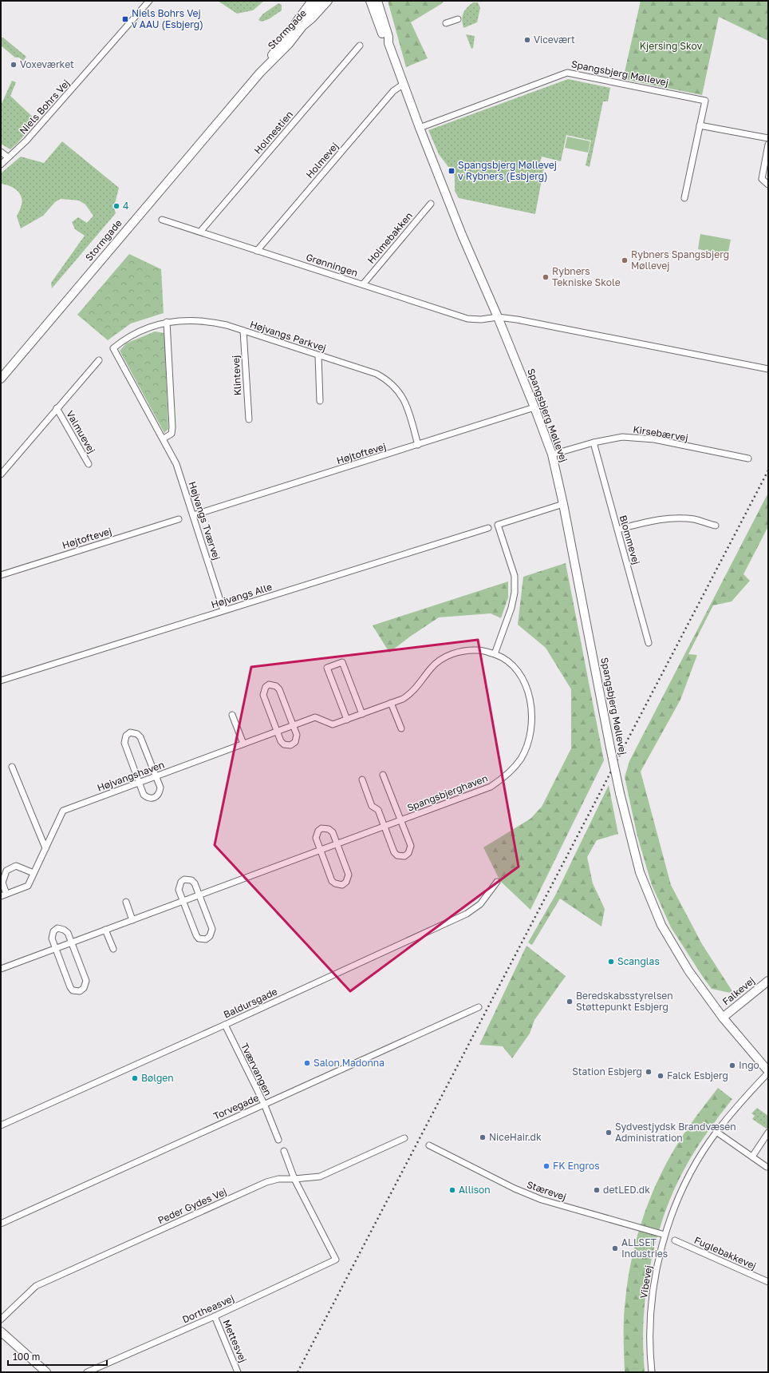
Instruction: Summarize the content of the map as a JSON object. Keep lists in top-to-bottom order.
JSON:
{
  "streets": {
    "street": [
      "Stormgade",
      "Spangsbjerg Møllevej",
      "Niels Bohrs Vej",
      "Holmestien",
      "Holmevej",
      "Holmebakken",
      "Grønningen",
      "Højvangs Parkvej",
      "Klintevej",
      "Valmuevej",
      "Kirsebærvej",
      "Højtoftevej",
      "Højvangs Tværvej",
      "Blommevej",
      "Højvangs Alle",
      "Højvangshaven",
      "Spangsbjerghaven",
      "Falkevej",
      "Baldursgade",
      "Tværvangen",
      "Torvegade",
      "Stærevej",
      "Peder Gydes Vej",
      "Fuglebakkevej",
      "Vibevej",
      "Dortheasvej",
      "Mettesvej"
    ]
  },
  "crossings": [
    ["Spangsbjerg Møllevej", "Holmevej"],
    ["Spangsbjerg Møllevej", "Grønningen"],
    ["Spangsbjerg Møllevej", "Kirsebærvej"],
    ["Spangsbjerg Møllevej", "Højtoftevej"],
    ["Spangsbjerg Møllevej", "Falkevej"],
    ["Spangsbjerg Møllevej", "Vibevej"],
    ["Holmestien", "Grønningen"],
    ["Holmevej", "Grønningen"],
    ["Holmebakken", "Grønningen"],
    ["Højvangs Parkvej", "Klintevej"],
    ["Højvangs Parkvej", "Højtoftevej"],
    ["Højvangs Parkvej", "Højvangs Tværvej"],
    ["Kirsebærvej", "Blommevej"],
    ["Højtoftevej", "Højvangs Tværvej"],
    ["Højvangs Tværvej", "Højvangs Alle"],
    ["Højvangshaven", "Spangsbjerghaven"],
    ["Baldursgade", "Tværvangen"],
    ["Tværvangen", "Torvegade"],
    ["Stærevej", "Vibevej"],
    ["Peder Gydes Vej", "Dortheasvej"],
    ["Dortheasvej", "Mettesvej"]
  ],
  "parks": ["Kjersing Skov"],
  "places": {
    "transit": ["Niels Bohrs Vej v AAU (Esbjerg)", "Spangsbjerg Møllevej v Rybners (Esbjerg)"],
    "other": [
      "Vicevært",
      "Voxeværket",
      "4",
      "Rybners Spangsbjerg Møllevej",
      "Rybners Tekniske Skole",
      "Scanglas",
      "Beredskabsstyrelsen Støttepunkt Esbjerg",
      "Salon Madonna",
      "Ingo",
      "Station Esbjerg",
      "Falck Esbjerg",
      "Bølgen",
      "Sydvestjydsk Brandvæsen Administration",
      "NiceHair.dk",
      "FK Engros",
      "Allison",
      "detLED.dk",
      "ALLSET Industries"
    ]
  },
  "scale_bar": "100 m"
}
